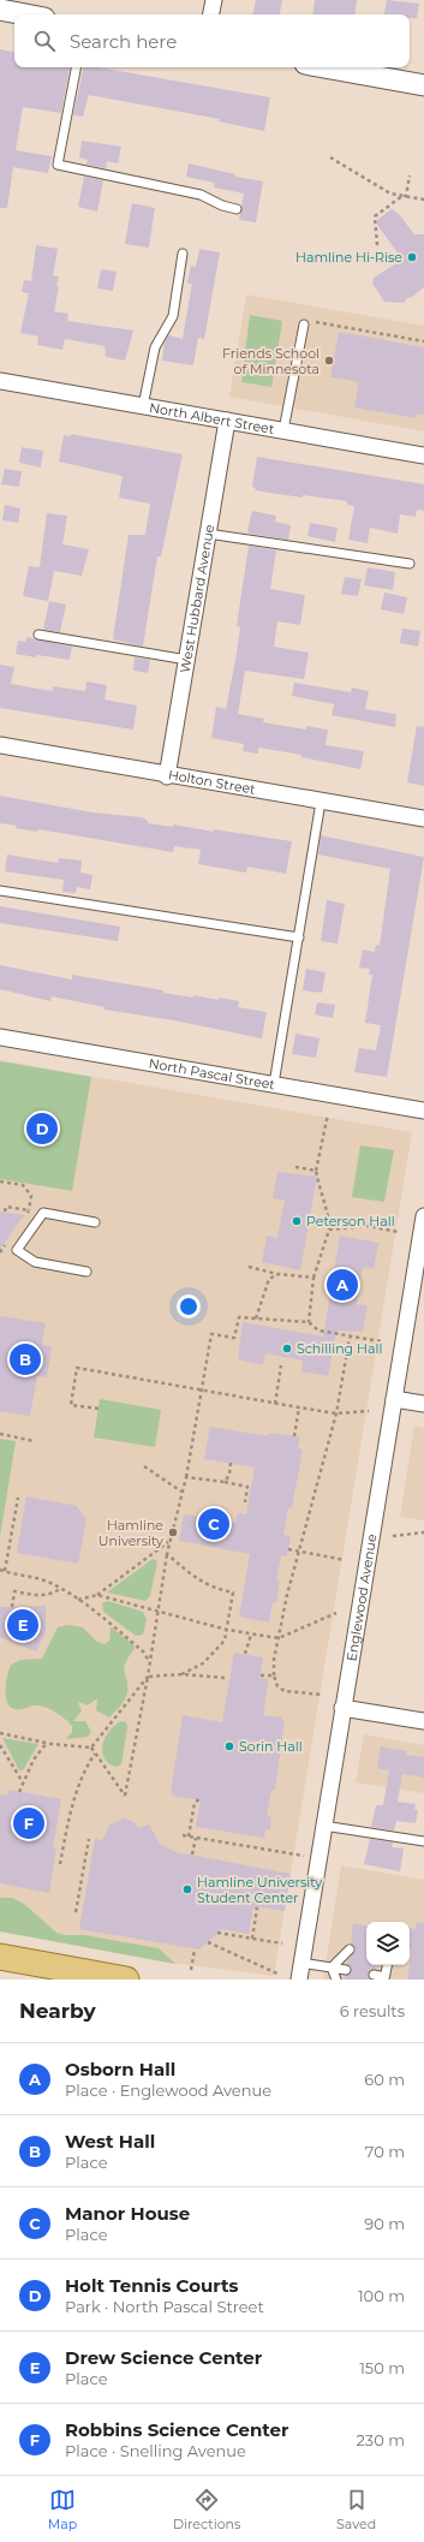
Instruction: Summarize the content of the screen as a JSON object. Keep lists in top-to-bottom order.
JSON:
{
  "streets": {
    "street": [
      "North Albert Street",
      "West Hubbard Avenue",
      "Holton Street",
      "North Pascal Street",
      "Englewood Avenue"
    ]
  },
  "crossings": [
    ["North Albert Street", "West Hubbard Avenue"],
    ["West Hubbard Avenue", "Holton Street"]
  ],
  "places": [
    "Hamline Hi-Rise",
    "Friends School of Minnesota",
    "Peterson Hall",
    "Schilling Hall",
    "Hamline University",
    "Sorin Hall",
    "Hamline University Student Center"
  ],
  "page": {
    "search": "Search here",
    "pins": [
      "D",
      "A",
      "B",
      "C",
      "E",
      "F"
    ],
    "heading": ["Nearby", "6 results"],
    "list": [
      {
        "mark": "A",
        "name": "Osborn Hall",
        "note": "Place · Englewood Avenue",
        "value": "60 m"
      },
      {
        "mark": "B",
        "name": "West Hall",
        "note": "Place",
        "value": "70 m"
      },
      {
        "mark": "C",
        "name": "Manor House",
        "note": "Place",
        "value": "90 m"
      },
      {
        "mark": "D",
        "name": "Holt Tennis Courts",
        "note": "Park · North Pascal Street",
        "value": "100 m"
      },
      {
        "mark": "E",
        "name": "Drew Science Center",
        "note": "Place",
        "value": "150 m"
      },
      {
        "mark": "F",
        "name": "Robbins Science Center",
        "note": "Place · Snelling Avenue",
        "value": "230 m"
      }
    ],
    "nav": ["Map", "Directions", "Saved"]
  }
}
